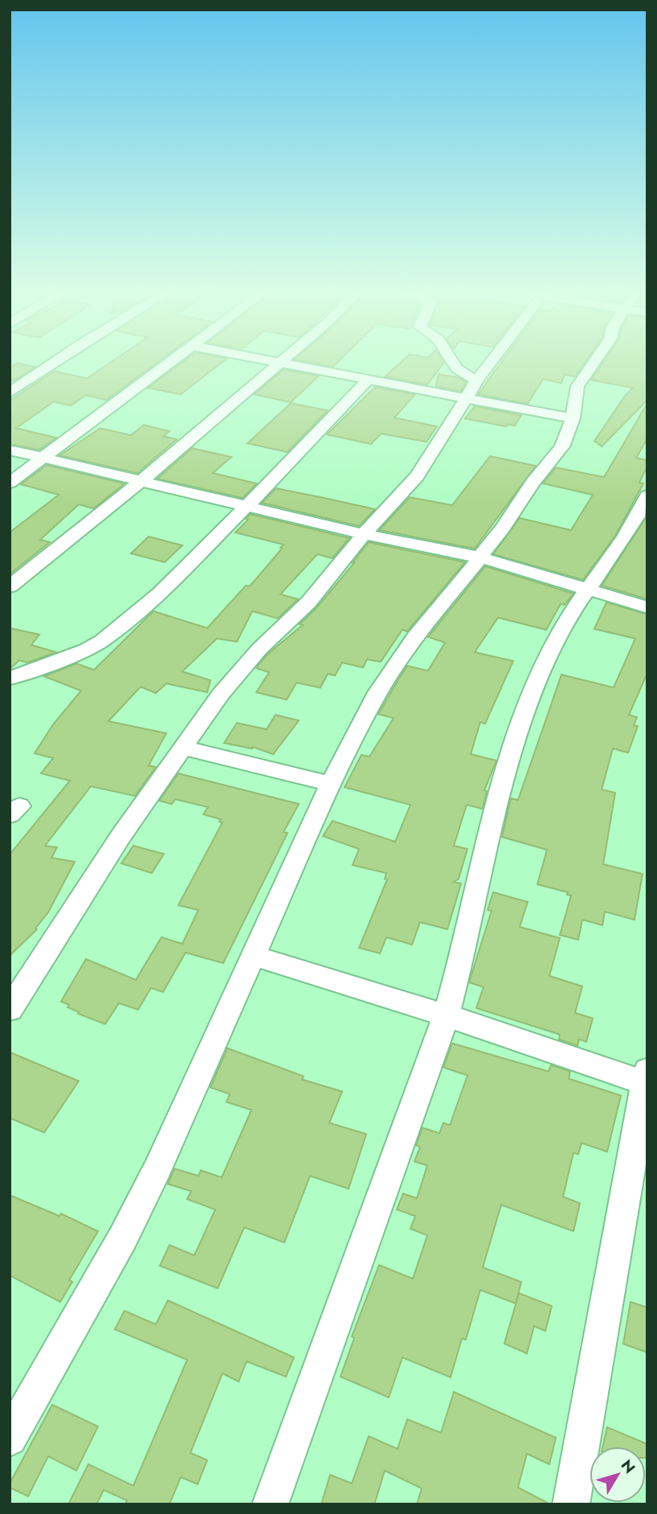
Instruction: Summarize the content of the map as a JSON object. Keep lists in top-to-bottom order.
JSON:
{
  "north": "top right"
}
